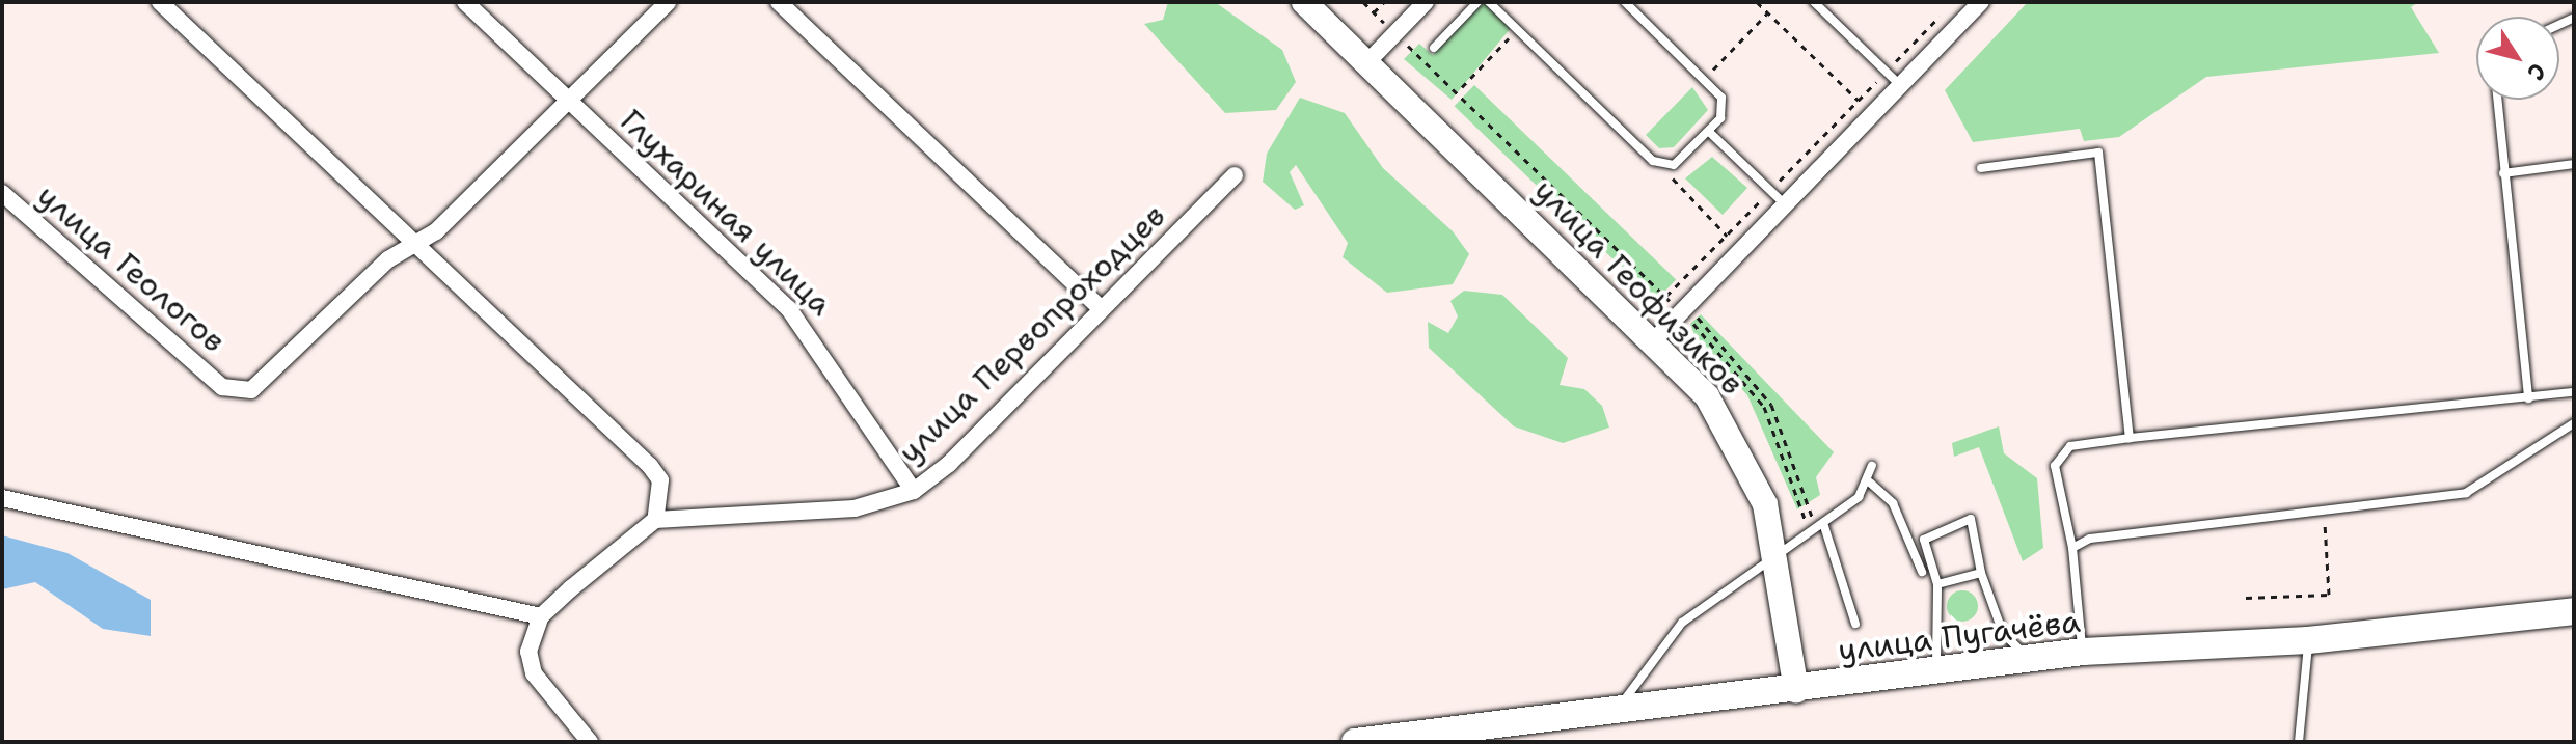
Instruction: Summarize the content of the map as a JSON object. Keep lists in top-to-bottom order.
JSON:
{
  "streets": {
    "main road": ["улица Пугачёва"],
    "street": [
      "Глухариная улица",
      "улица Геологов",
      "улица Геофизиков",
      "улица Первопроходцев"
    ]
  },
  "crossings": [
    ["Глухариная улица", "улица Первопроходцев"],
    ["улица Геофизиков", "улица Пугачёва"]
  ],
  "north": "bottom right"
}
